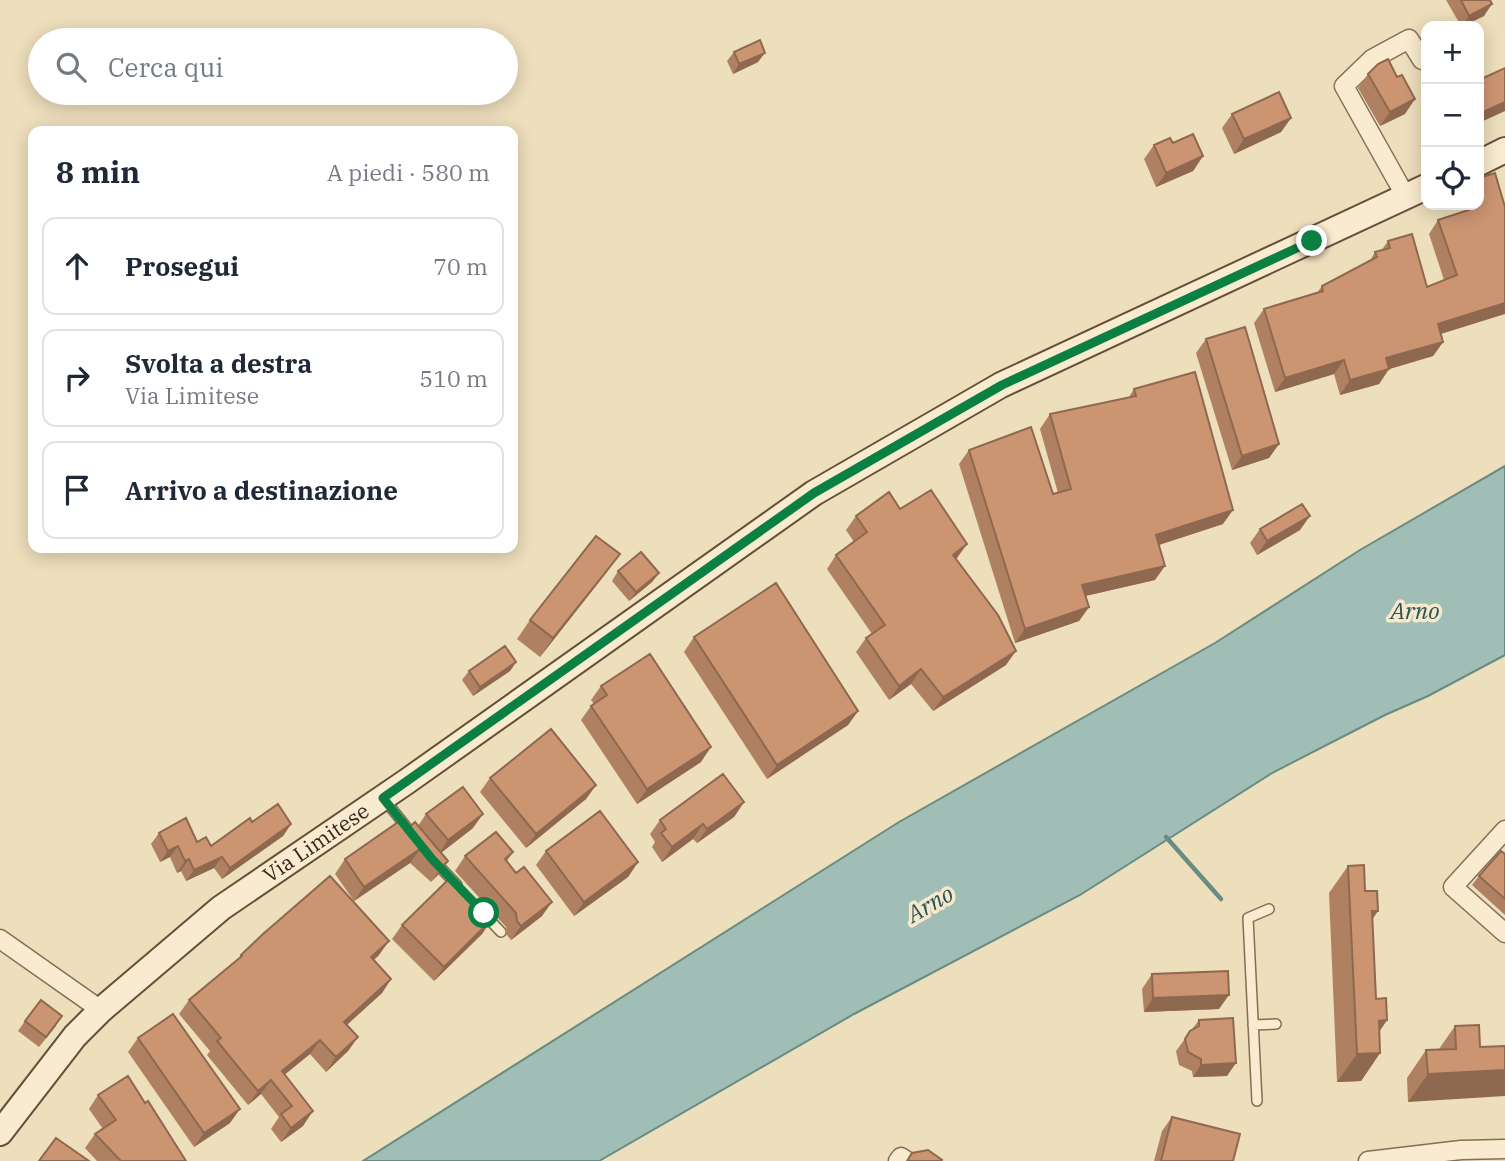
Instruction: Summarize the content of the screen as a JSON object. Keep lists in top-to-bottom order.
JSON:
{
  "streets": {
    "main road": ["Via Limitese"]
  },
  "water": ["Arno"],
  "page": {
    "map_buttons": ["+", "−"],
    "search": "Cerca qui",
    "heading": ["8 min", "A piedi · 580 m"],
    "list": [
      ["Prosegui", "70 m"],
      ["Svolta a destra", "Via Limitese", "510 m"],
      "Arrivo a destinazione"
    ]
  }
}
